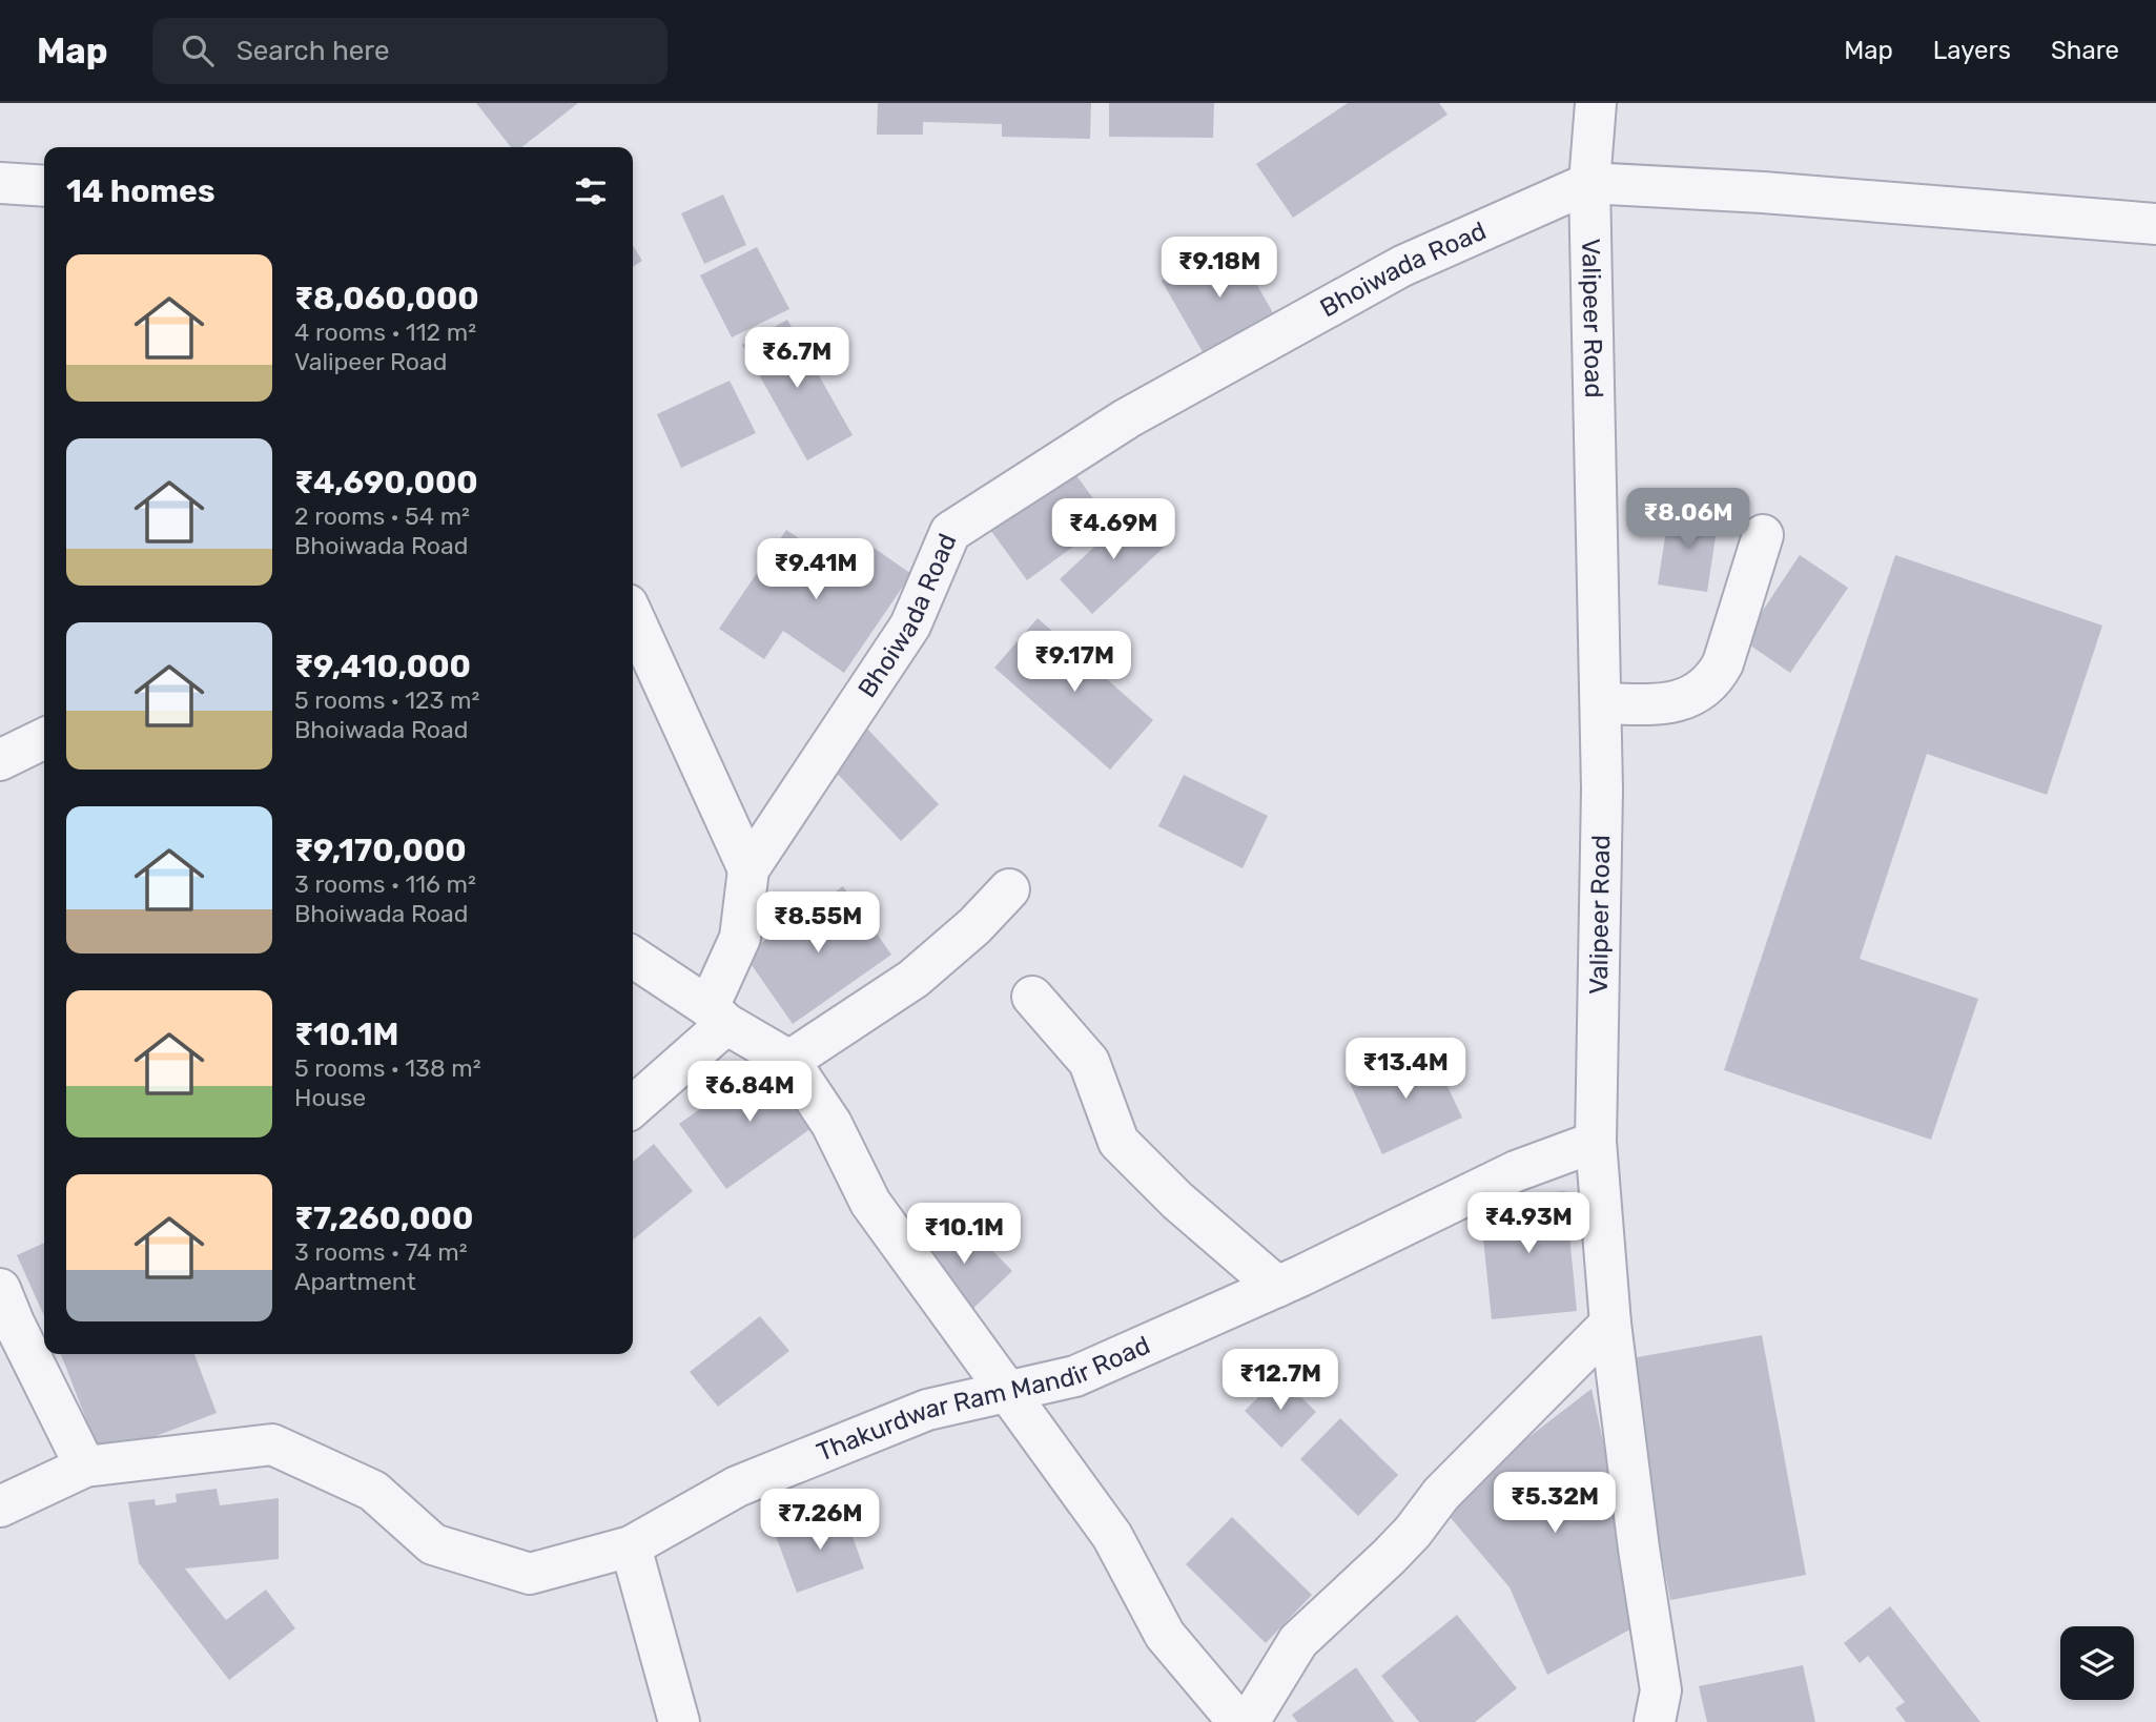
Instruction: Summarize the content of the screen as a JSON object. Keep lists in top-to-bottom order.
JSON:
{
  "streets": {
    "street": ["Bhoiwada Road", "Valipeer Road", "Thakurdwar Ram Mandir Road"]
  },
  "crossings": [
    ["Bhoiwada Road", "Valipeer Road"],
    ["Valipeer Road", "Thakurdwar Ram Mandir Road"]
  ],
  "page": {
    "header": "Map",
    "search": "Search here",
    "nav": ["Map", "Layers", "Share"],
    "heading": "14 homes",
    "list": [
      {
        "name": "₹8,060,000",
        "note": "4 rooms · 112 m² · Valipeer Road"
      },
      {
        "name": "₹4,690,000",
        "note": "2 rooms · 54 m² · Bhoiwada Road"
      },
      {
        "name": "₹9,410,000",
        "note": "5 rooms · 123 m² · Bhoiwada Road"
      },
      {
        "name": "₹9,170,000",
        "note": "3 rooms · 116 m² · Bhoiwada Road"
      },
      {
        "name": "₹10.1M",
        "note": "5 rooms · 138 m² · House"
      },
      {
        "name": "₹7,260,000",
        "note": "3 rooms · 74 m² · Apartment"
      }
    ],
    "price": [
      "₹9.18M",
      "₹6.7M",
      "₹8.06M",
      "₹4.69M",
      "₹9.41M",
      "₹9.17M",
      "₹8.55M",
      "₹13.4M",
      "₹6.84M",
      "₹4.93M",
      "₹10.1M",
      "₹12.7M",
      "₹5.32M",
      "₹7.26M"
    ]
  }
}
